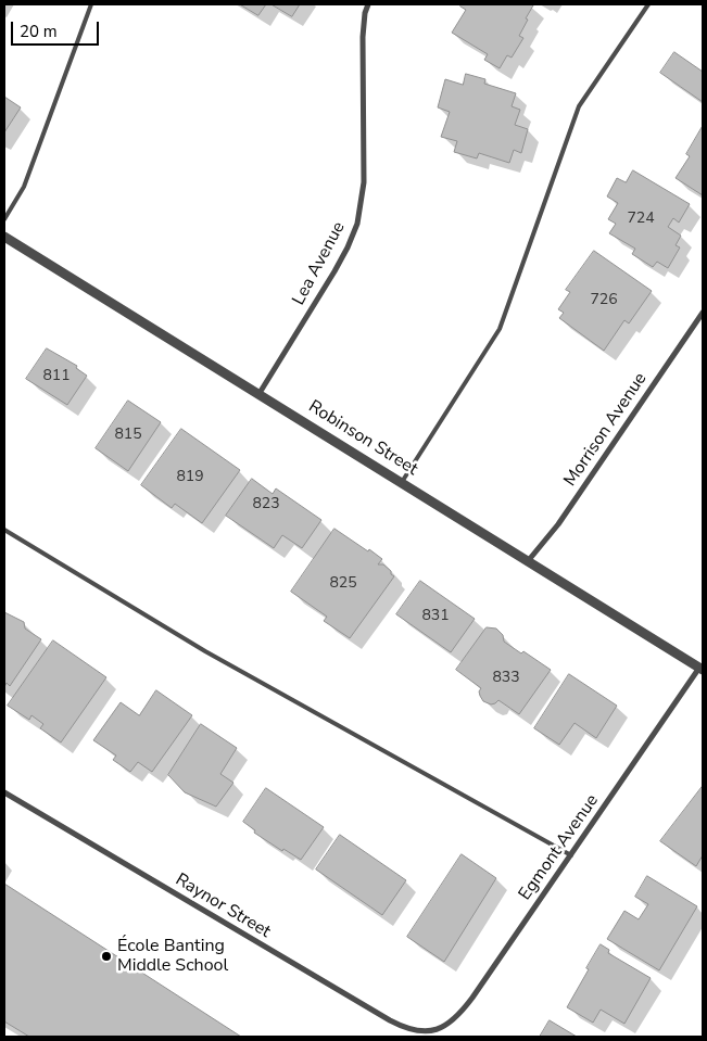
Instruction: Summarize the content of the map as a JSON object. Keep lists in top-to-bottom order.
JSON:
{
  "streets": {
    "street": [
      "Lea Avenue",
      "Morrison Avenue",
      "Robinson Street",
      "Egmont Avenue",
      "Raynor Street"
    ]
  },
  "crossings": [
    ["Lea Avenue", "Robinson Street"],
    ["Morrison Avenue", "Robinson Street"],
    ["Robinson Street", "Egmont Avenue"],
    ["Egmont Avenue", "Raynor Street"]
  ],
  "places": ["École Banting Middle School"],
  "house_numbers": [
    "724",
    "726",
    "811",
    "815",
    "819",
    "823",
    "825",
    "831",
    "833"
  ],
  "scale_bar": "20 m"
}
